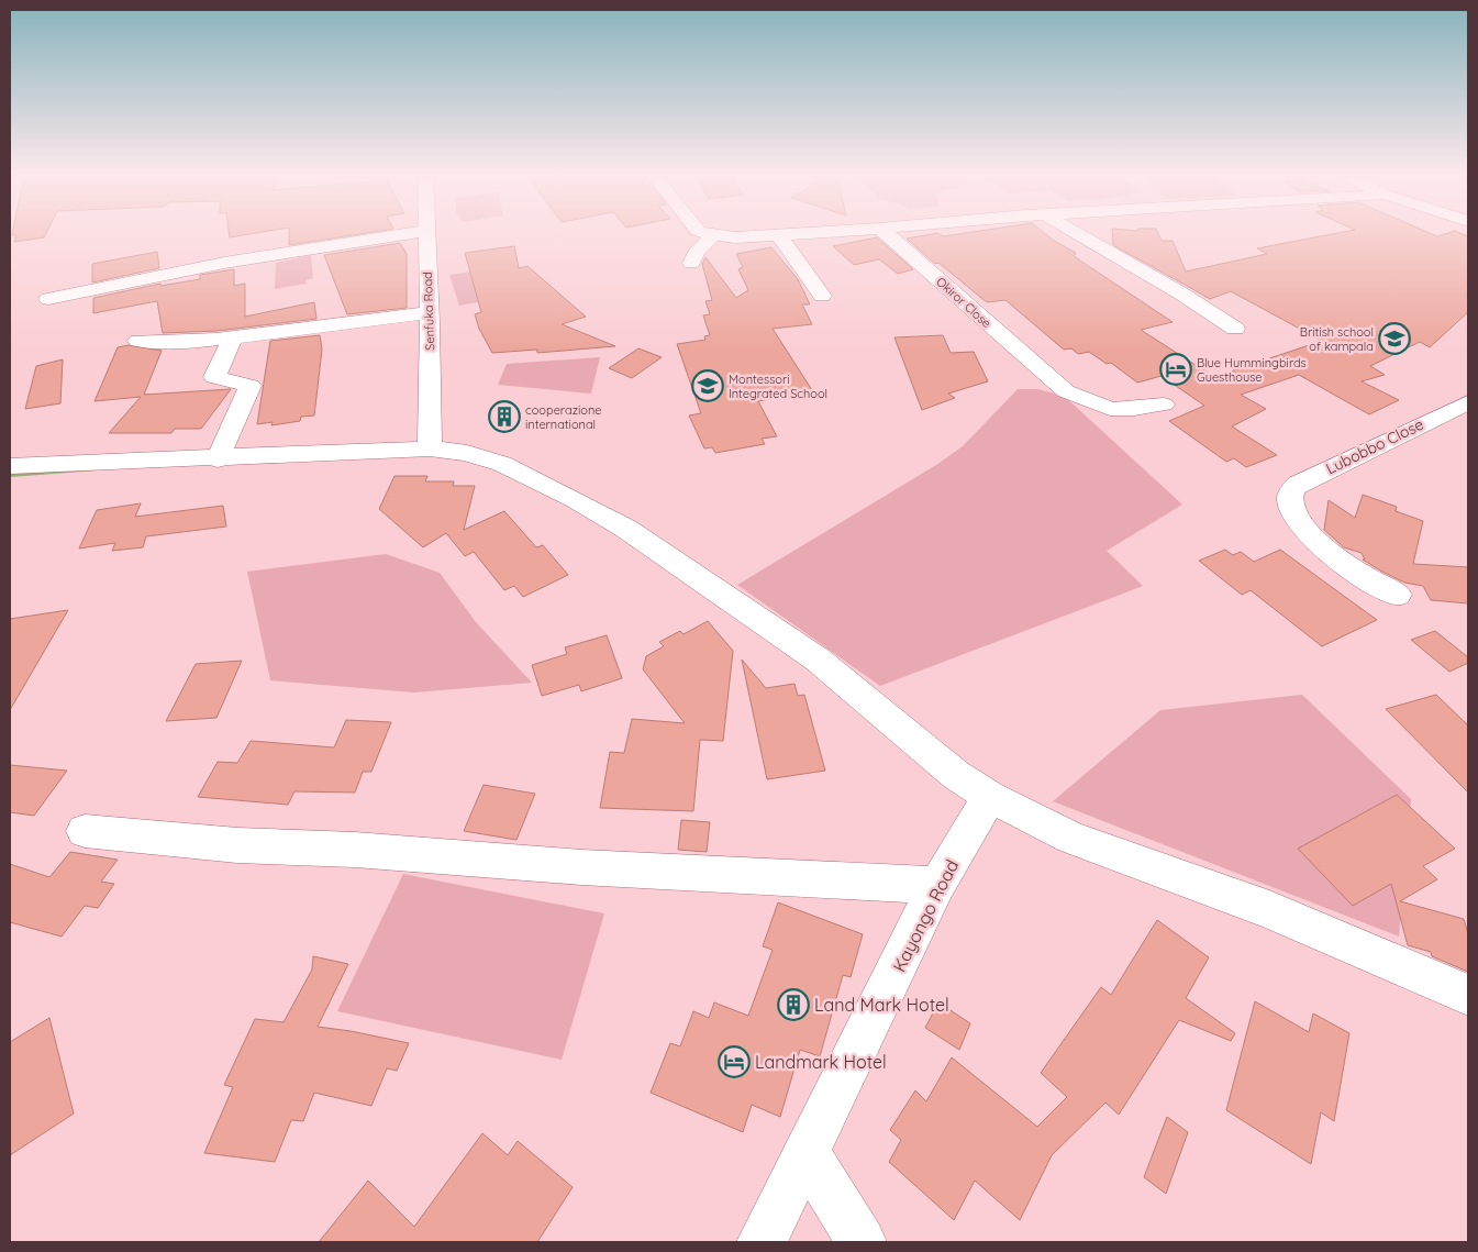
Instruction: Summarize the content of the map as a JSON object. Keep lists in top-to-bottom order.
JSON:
{
  "streets": {
    "street": [
      "Okiror Close",
      "Senfuka Road",
      "Lubobbo Close",
      "Kayongo Road"
    ]
  },
  "places": {
    "school or university": ["British school of kampala", "Montessori Integrated School"],
    "hotel": ["Blue Hummingbirds Guesthouse", "Landmark Hotel"],
    "building": ["cooperazione international", "Land Mark Hotel"]
  }
}
